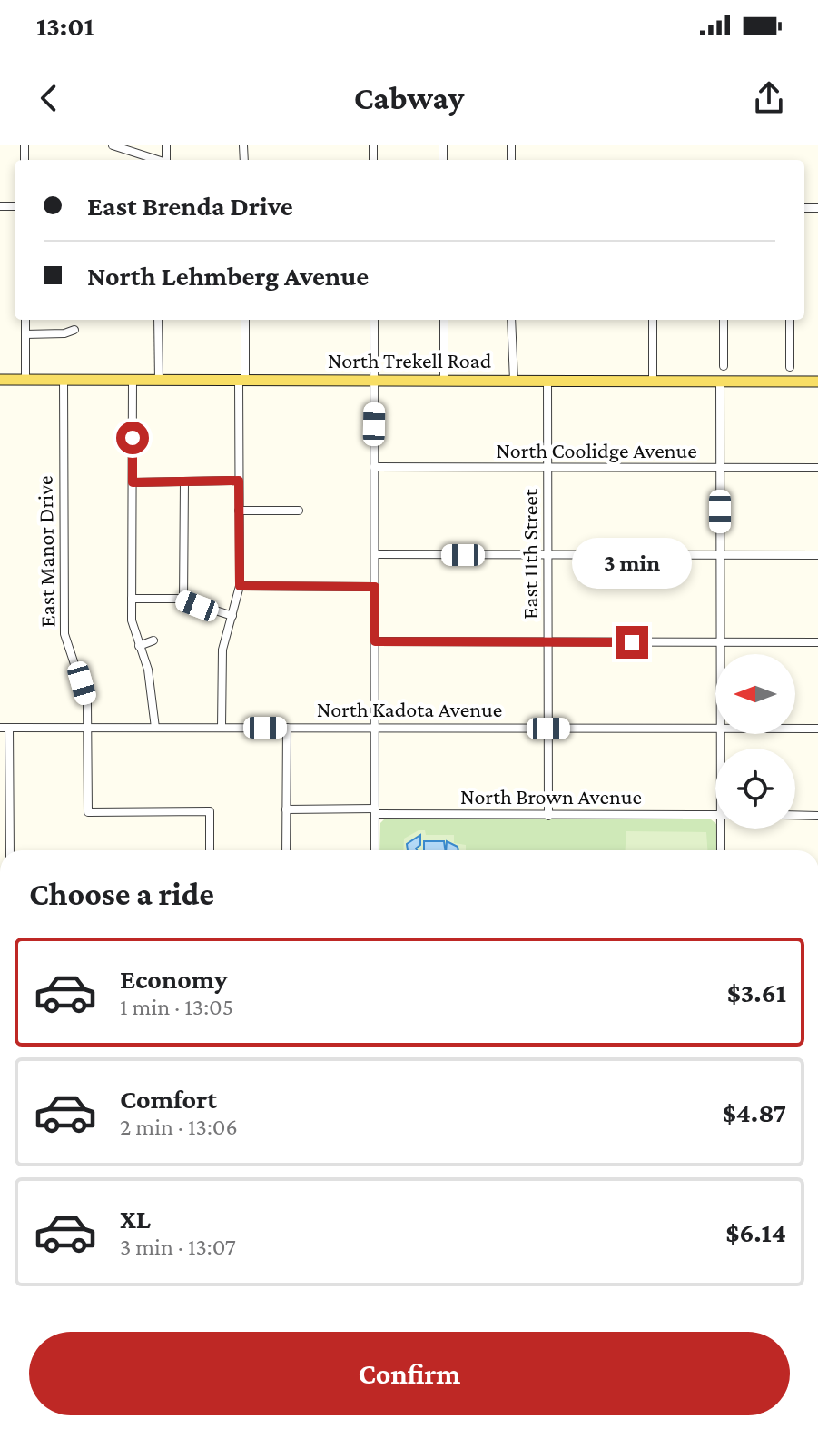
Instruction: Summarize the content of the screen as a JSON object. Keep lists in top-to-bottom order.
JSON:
{
  "streets": {
    "main road": ["North Trekell Road"],
    "street": [
      "North Coolidge Avenue",
      "East Manor Drive",
      "East 11th Street",
      "North Kadota Avenue",
      "North Brown Avenue"
    ]
  },
  "crossings": [
    ["North Trekell Road", "East Manor Drive"],
    ["North Trekell Road", "East 11th Street"],
    ["North Coolidge Avenue", "East 11th Street"],
    ["East Manor Drive", "North Kadota Avenue"],
    ["East 11th Street", "North Kadota Avenue"],
    ["East 11th Street", "North Brown Avenue"]
  ],
  "north": "left",
  "page": {
    "status": "13:01",
    "header": "Cabway",
    "banner": ["East Brenda Drive", "North Lehmberg Avenue"],
    "bubble": "3 min",
    "heading": "Choose a ride",
    "list": [
      {
        "name": "Economy",
        "note": "1 min · 13:05",
        "value": "$3.61"
      },
      {
        "name": "Comfort",
        "note": "2 min · 13:06",
        "value": "$4.87"
      },
      {
        "name": "XL",
        "note": "3 min · 13:07",
        "value": "$6.14"
      }
    ],
    "buttons": "Confirm"
  }
}
